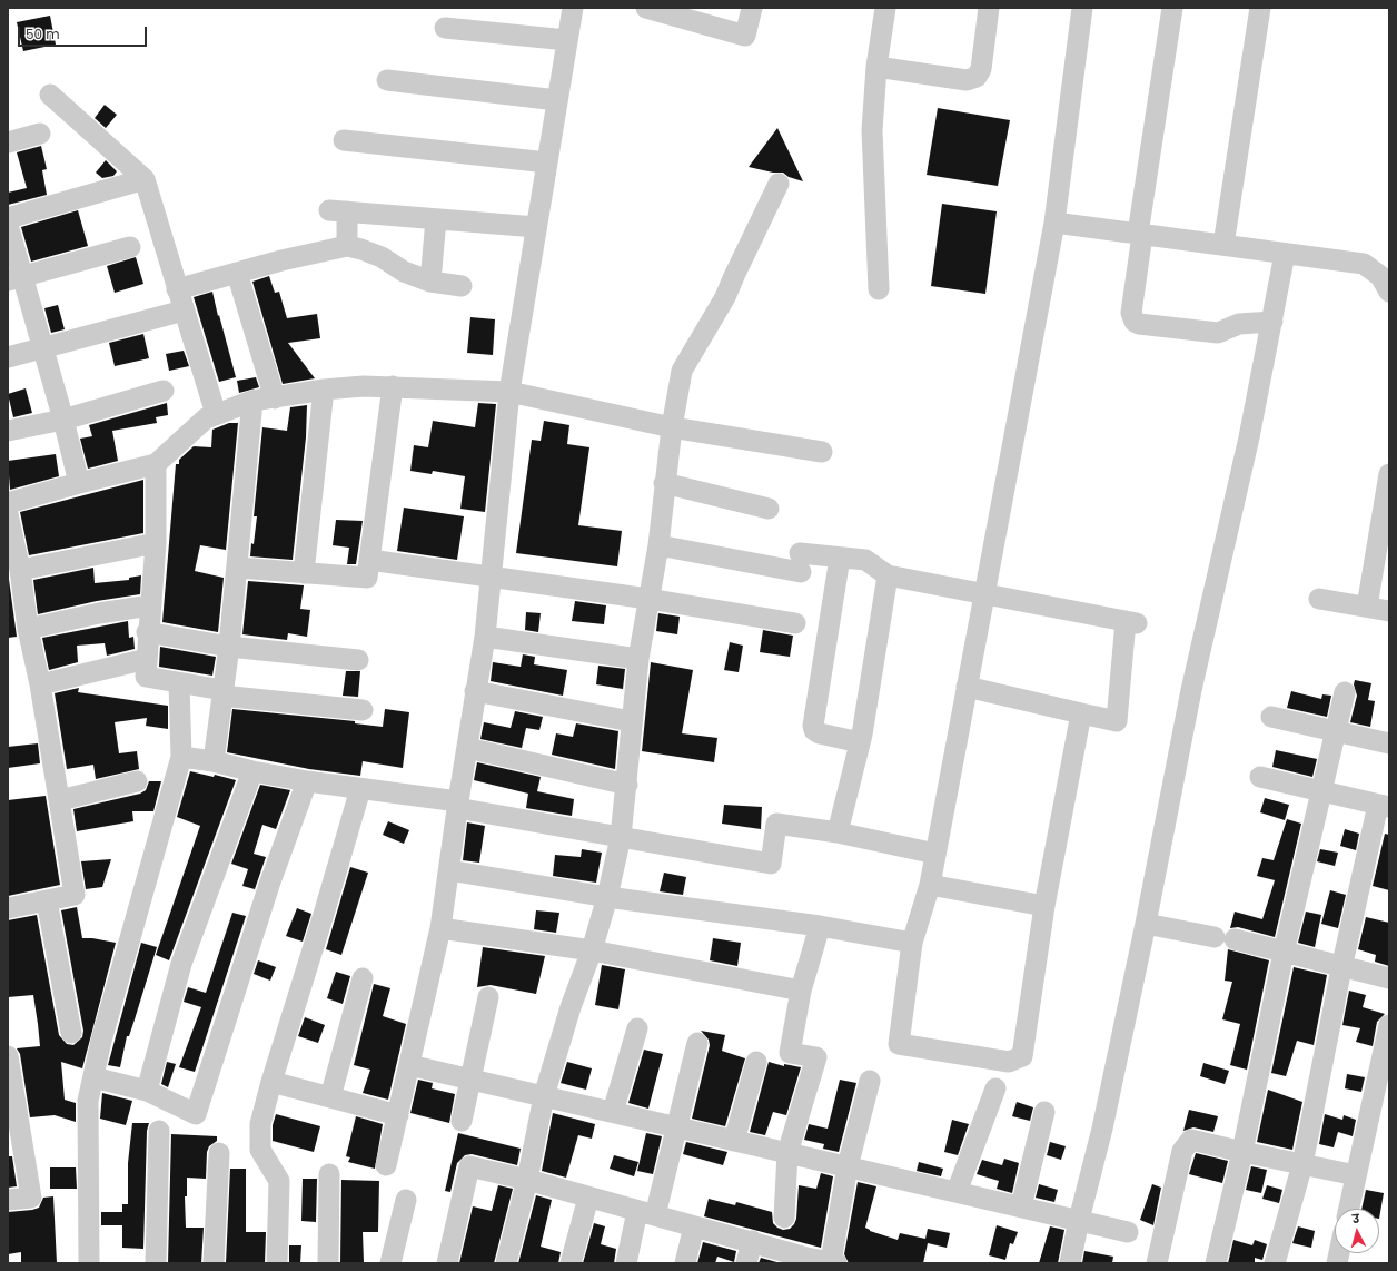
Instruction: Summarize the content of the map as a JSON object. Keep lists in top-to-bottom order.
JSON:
{
  "scale_bar": "50 m",
  "north": "top"
}
